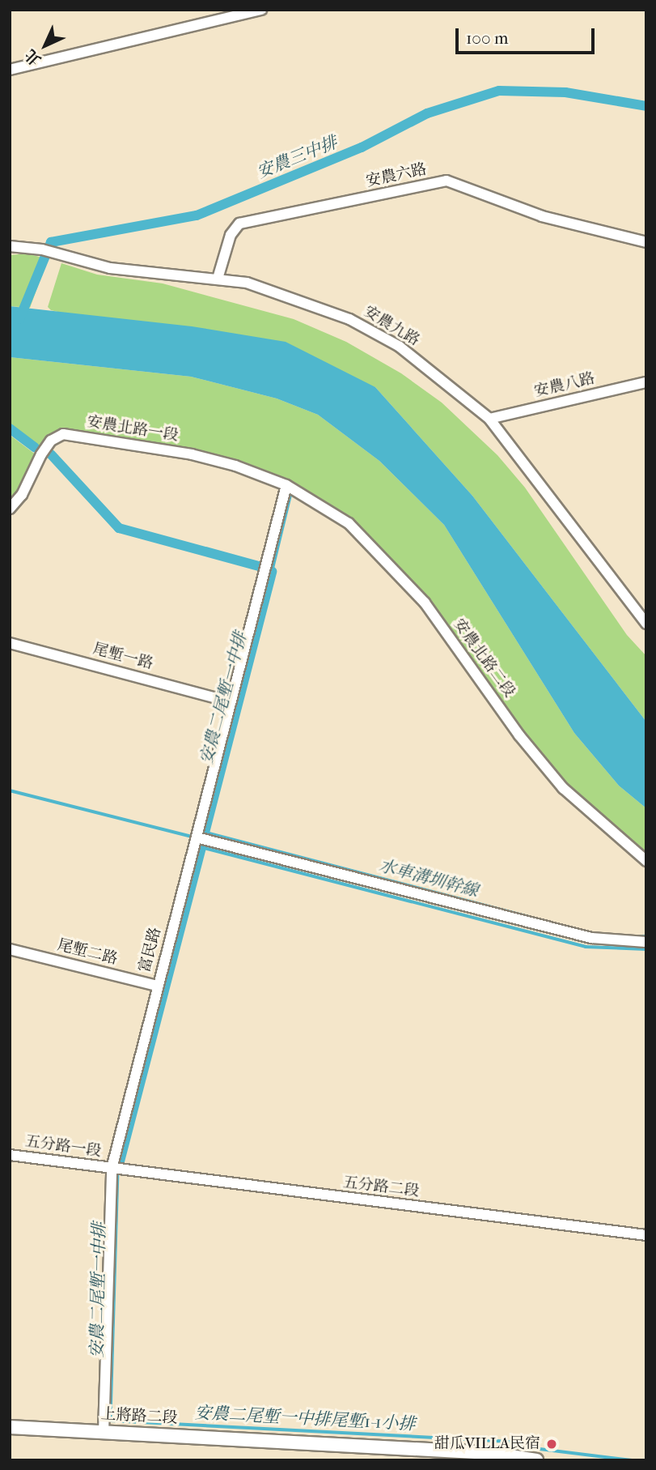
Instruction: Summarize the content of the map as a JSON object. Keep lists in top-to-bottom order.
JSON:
{
  "streets": {
    "main road": ["上將路二段"],
    "street": [
      "安農六路",
      "安農九路",
      "安農八路",
      "安農北路一段",
      "尾塹一路",
      "安農北路二段",
      "富民路",
      "尾塹二路",
      "五分路一段",
      "五分路二段"
    ]
  },
  "crossings": [
    ["安農六路", "安農九路"],
    ["安農九路", "安農八路"],
    ["安農北路一段", "安農北路二段"],
    ["安農北路一段", "富民路"],
    ["尾塹一路", "富民路"],
    ["安農北路二段", "富民路"],
    ["富民路", "尾塹二路"],
    ["富民路", "五分路一段"],
    ["富民路", "五分路二段"],
    ["富民路", "上將路二段"],
    ["五分路一段", "五分路二段"]
  ],
  "water": [
    "安農三中排",
    "安農二尾塹一中排",
    "水車溝圳幹線",
    "安農二尾塹一中排尾塹1-1小排"
  ],
  "places": ["甜瓜VILLA民宿"],
  "scale_bar": "100 m",
  "north": "bottom left"
}
